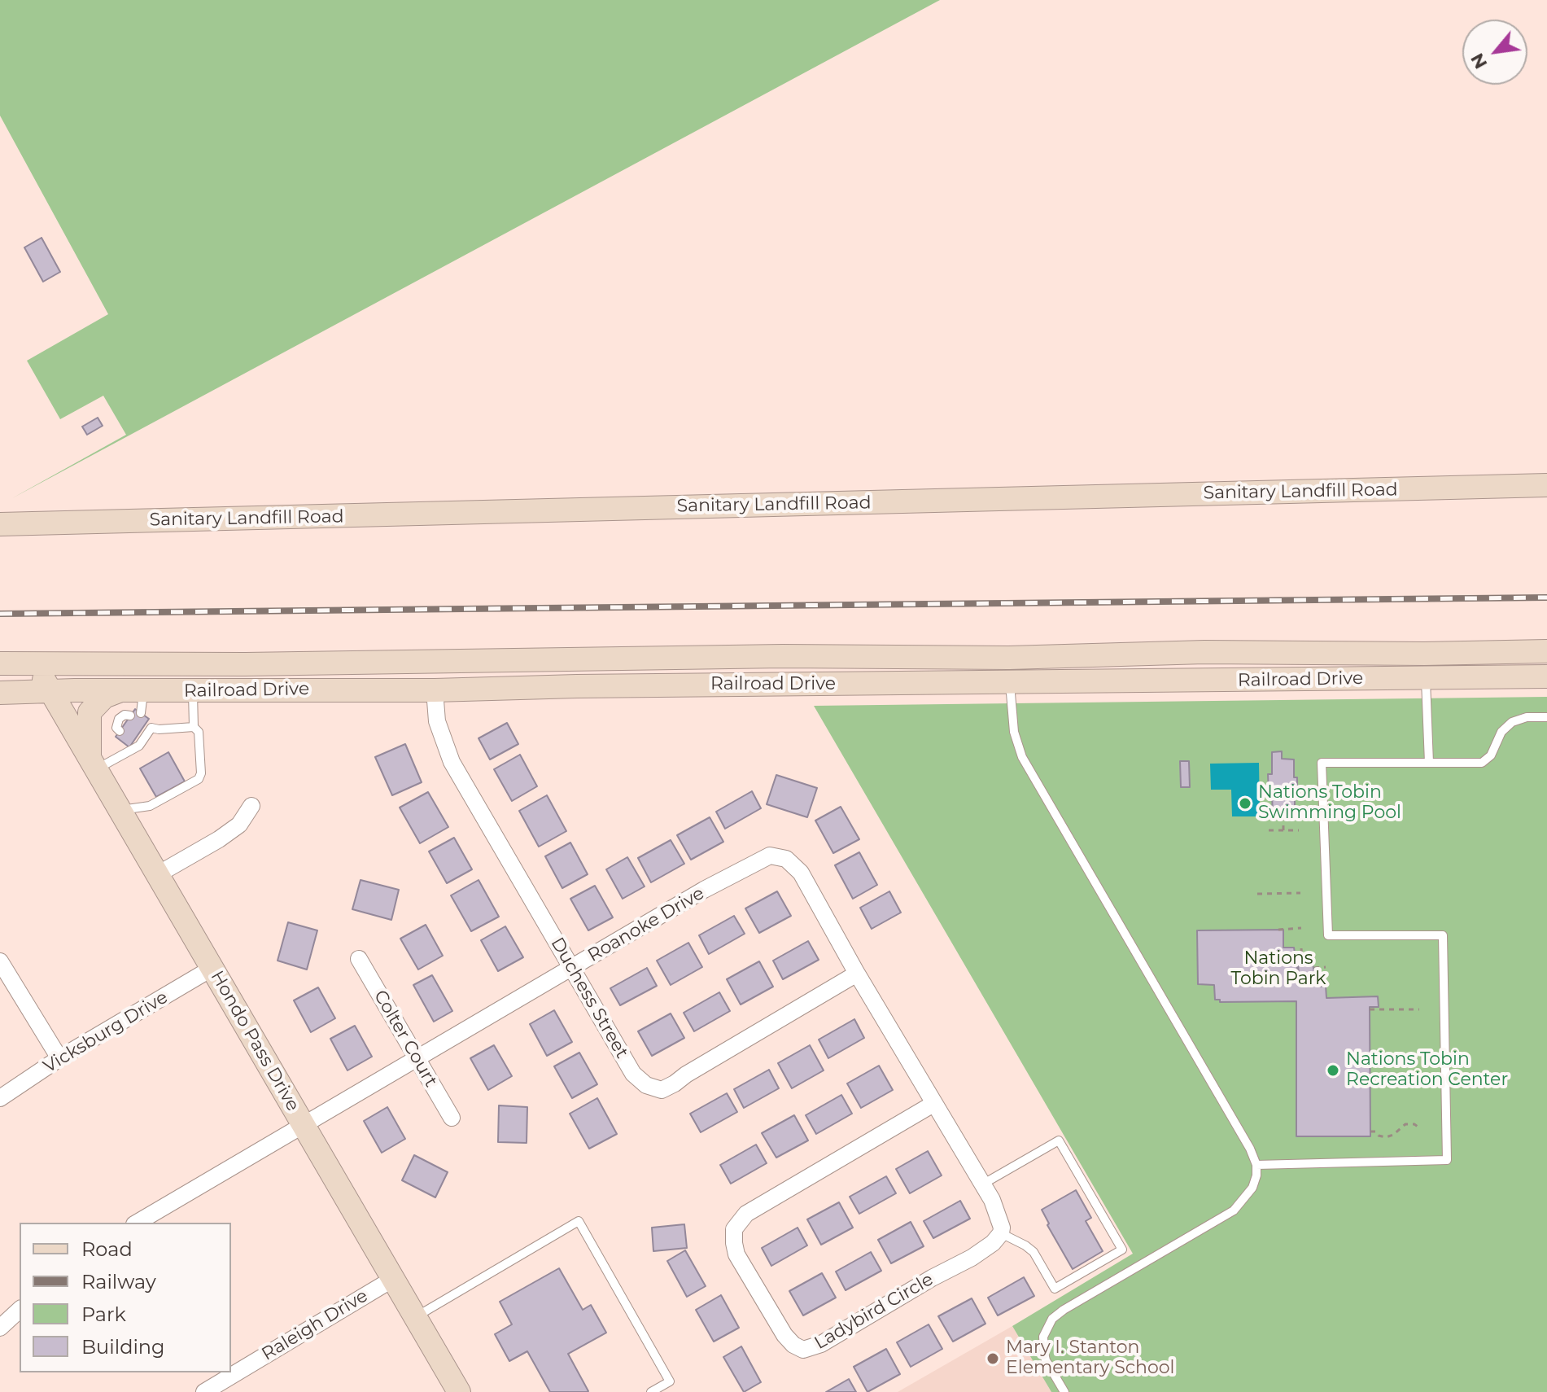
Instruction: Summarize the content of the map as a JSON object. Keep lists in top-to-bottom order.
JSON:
{
  "streets": {
    "main road": ["Sanitary Landfill Road", "Railroad Drive", "Hondo Pass Drive"],
    "street": [
      "Roanoke Drive",
      "Duchess Street",
      "Vicksburg Drive",
      "Colter Court",
      "Ladybird Circle",
      "Raleigh Drive"
    ]
  },
  "crossings": [
    ["Railroad Drive", "Duchess Street"],
    ["Railroad Drive", "Hondo Pass Drive"],
    ["Roanoke Drive", "Duchess Street"],
    ["Roanoke Drive", "Colter Court"],
    ["Roanoke Drive", "Hondo Pass Drive"],
    ["Roanoke Drive", "Ladybird Circle"],
    ["Vicksburg Drive", "Hondo Pass Drive"],
    ["Hondo Pass Drive", "Raleigh Drive"]
  ],
  "parks": ["Nations Tobin Park"],
  "places": ["Nations Tobin Swimming Pool", "Nations Tobin Recreation Center", "Mary I. Stanton Elementary School"],
  "legend": [
    "Road",
    "Railway",
    "Park",
    "Building"
  ],
  "north": "bottom left"
}
